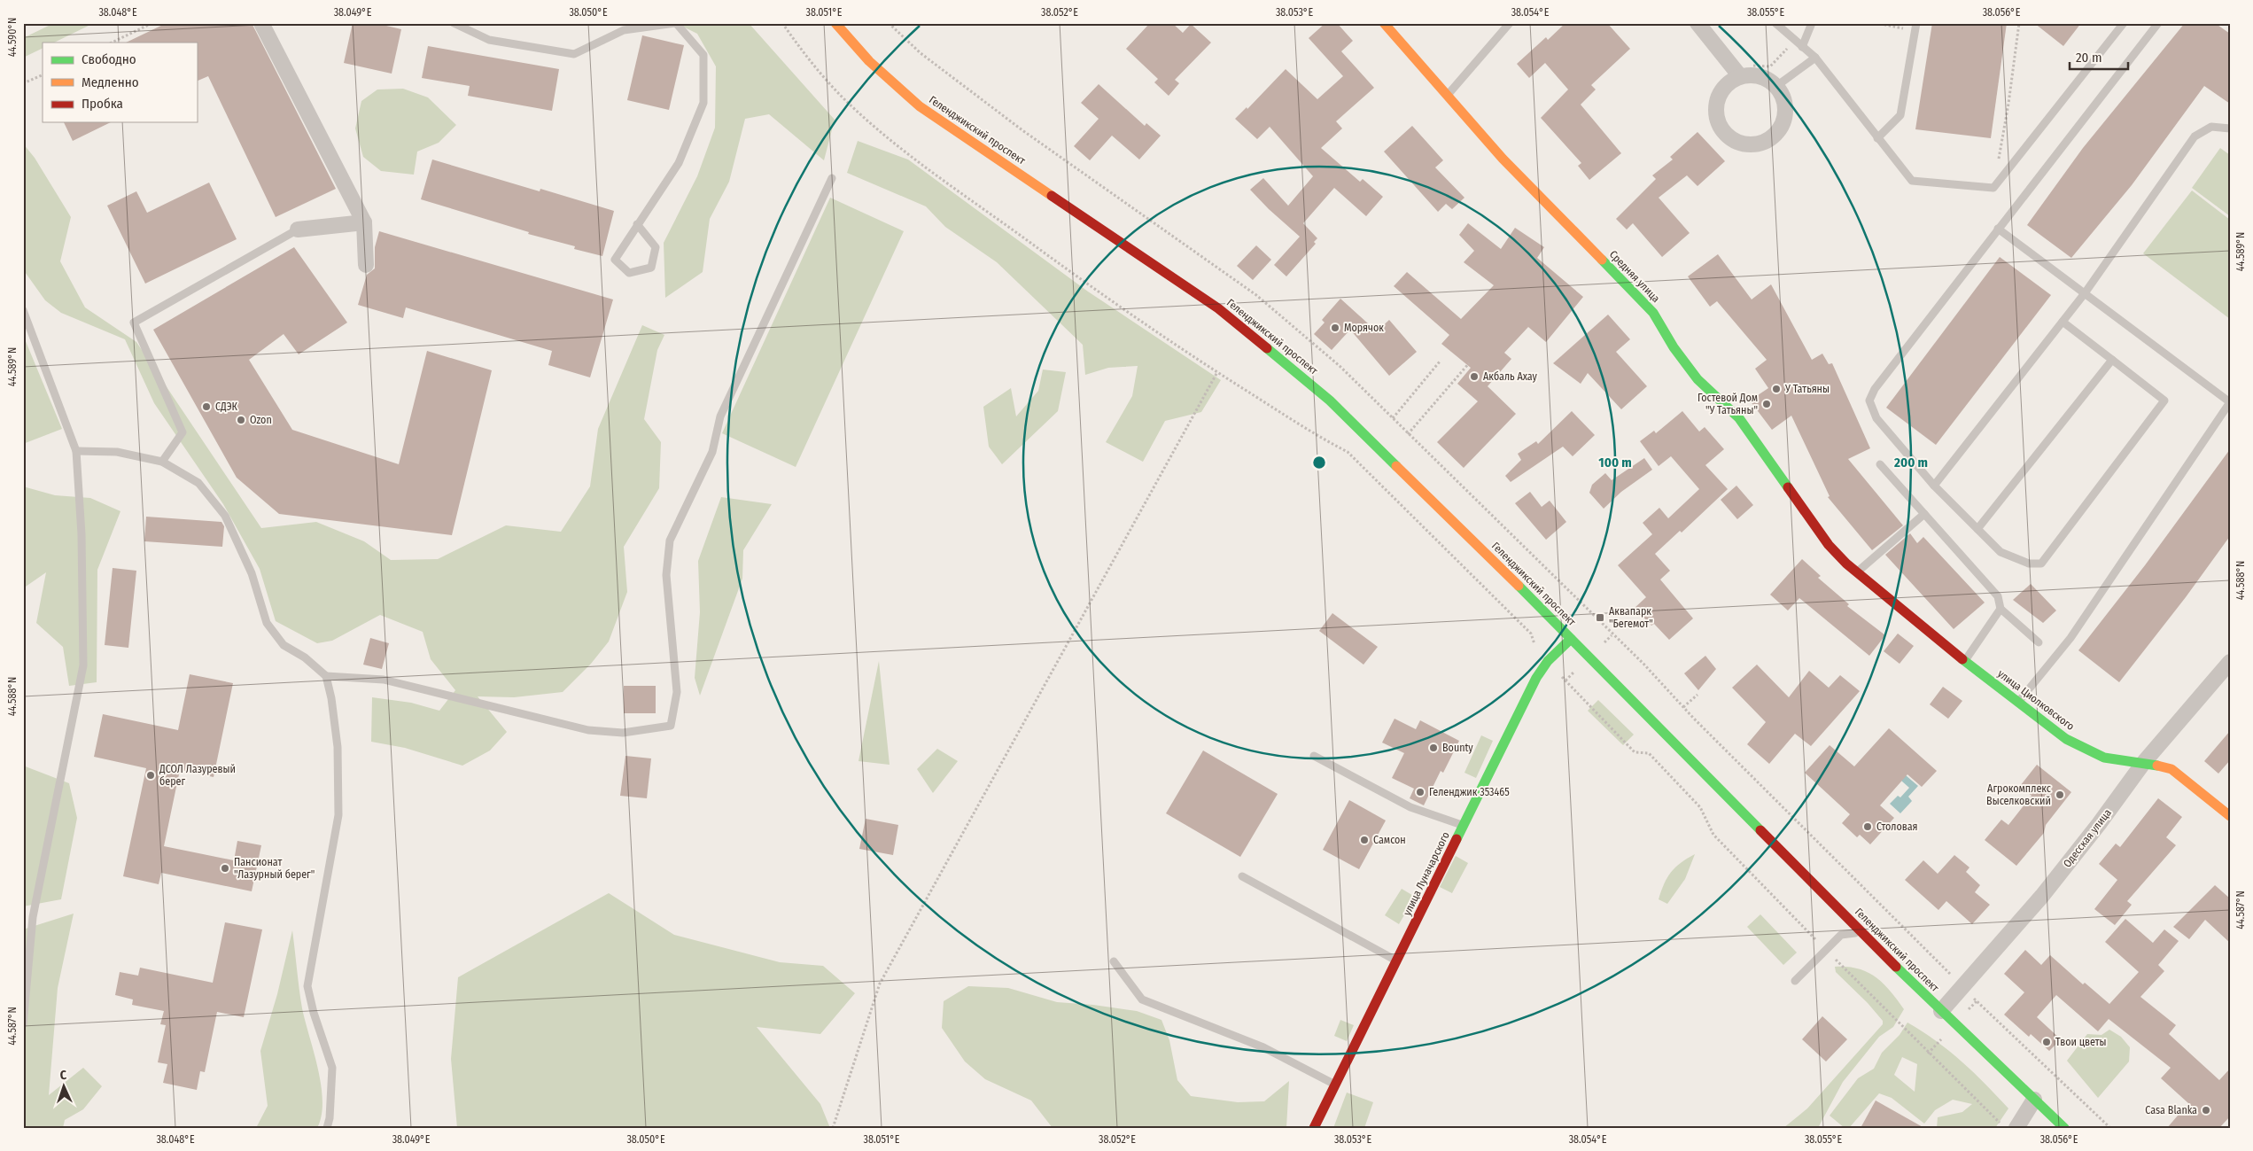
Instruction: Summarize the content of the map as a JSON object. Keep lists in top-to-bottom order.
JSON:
{
  "streets": {
    "street": [
      "Геленджикский проспект",
      "Средняя улица",
      "улица Циолковского",
      "Одесская улица",
      "улица Луначарского"
    ]
  },
  "crossings": [
    ["Геленджикский проспект", "Одесская улица"],
    ["Геленджикский проспект", "улица Луначарского"],
    ["Средняя улица", "улица Циолковского"],
    ["улица Циолковского", "Одесская улица"]
  ],
  "places": {
    "other": [
      "Морячок",
      "Акбаль Ахау",
      "У Татьяны",
      "Гостевой Дом \"У Татьяны\"",
      "СДЭК",
      "Ozon",
      "Bounty",
      "ДСОЛ Лазуревый берег",
      "Геленджик 353465",
      "Агрокомплекс Выселковский",
      "Столовая",
      "Самсон",
      "Пансионат \"Лазурный берег\"",
      "Твои цветы",
      "Casa Blanka"
    ],
    "transit": ["Аквапарк \"Бегемот\""]
  },
  "legend": ["Свободно", "Медленно", "Пробка"],
  "scale_bar": "20 m",
  "north": "top",
  "coordinates": [
    "38.048°E",
    "38.049°E",
    "38.050°E",
    "38.051°E",
    "38.052°E",
    "38.053°E",
    "38.054°E",
    "38.055°E",
    "38.056°E",
    "44.590°N",
    "44.589°N",
    "44.588°N",
    "44.587°N"
  ],
  "rings": ["100 m", "200 m"]
}
